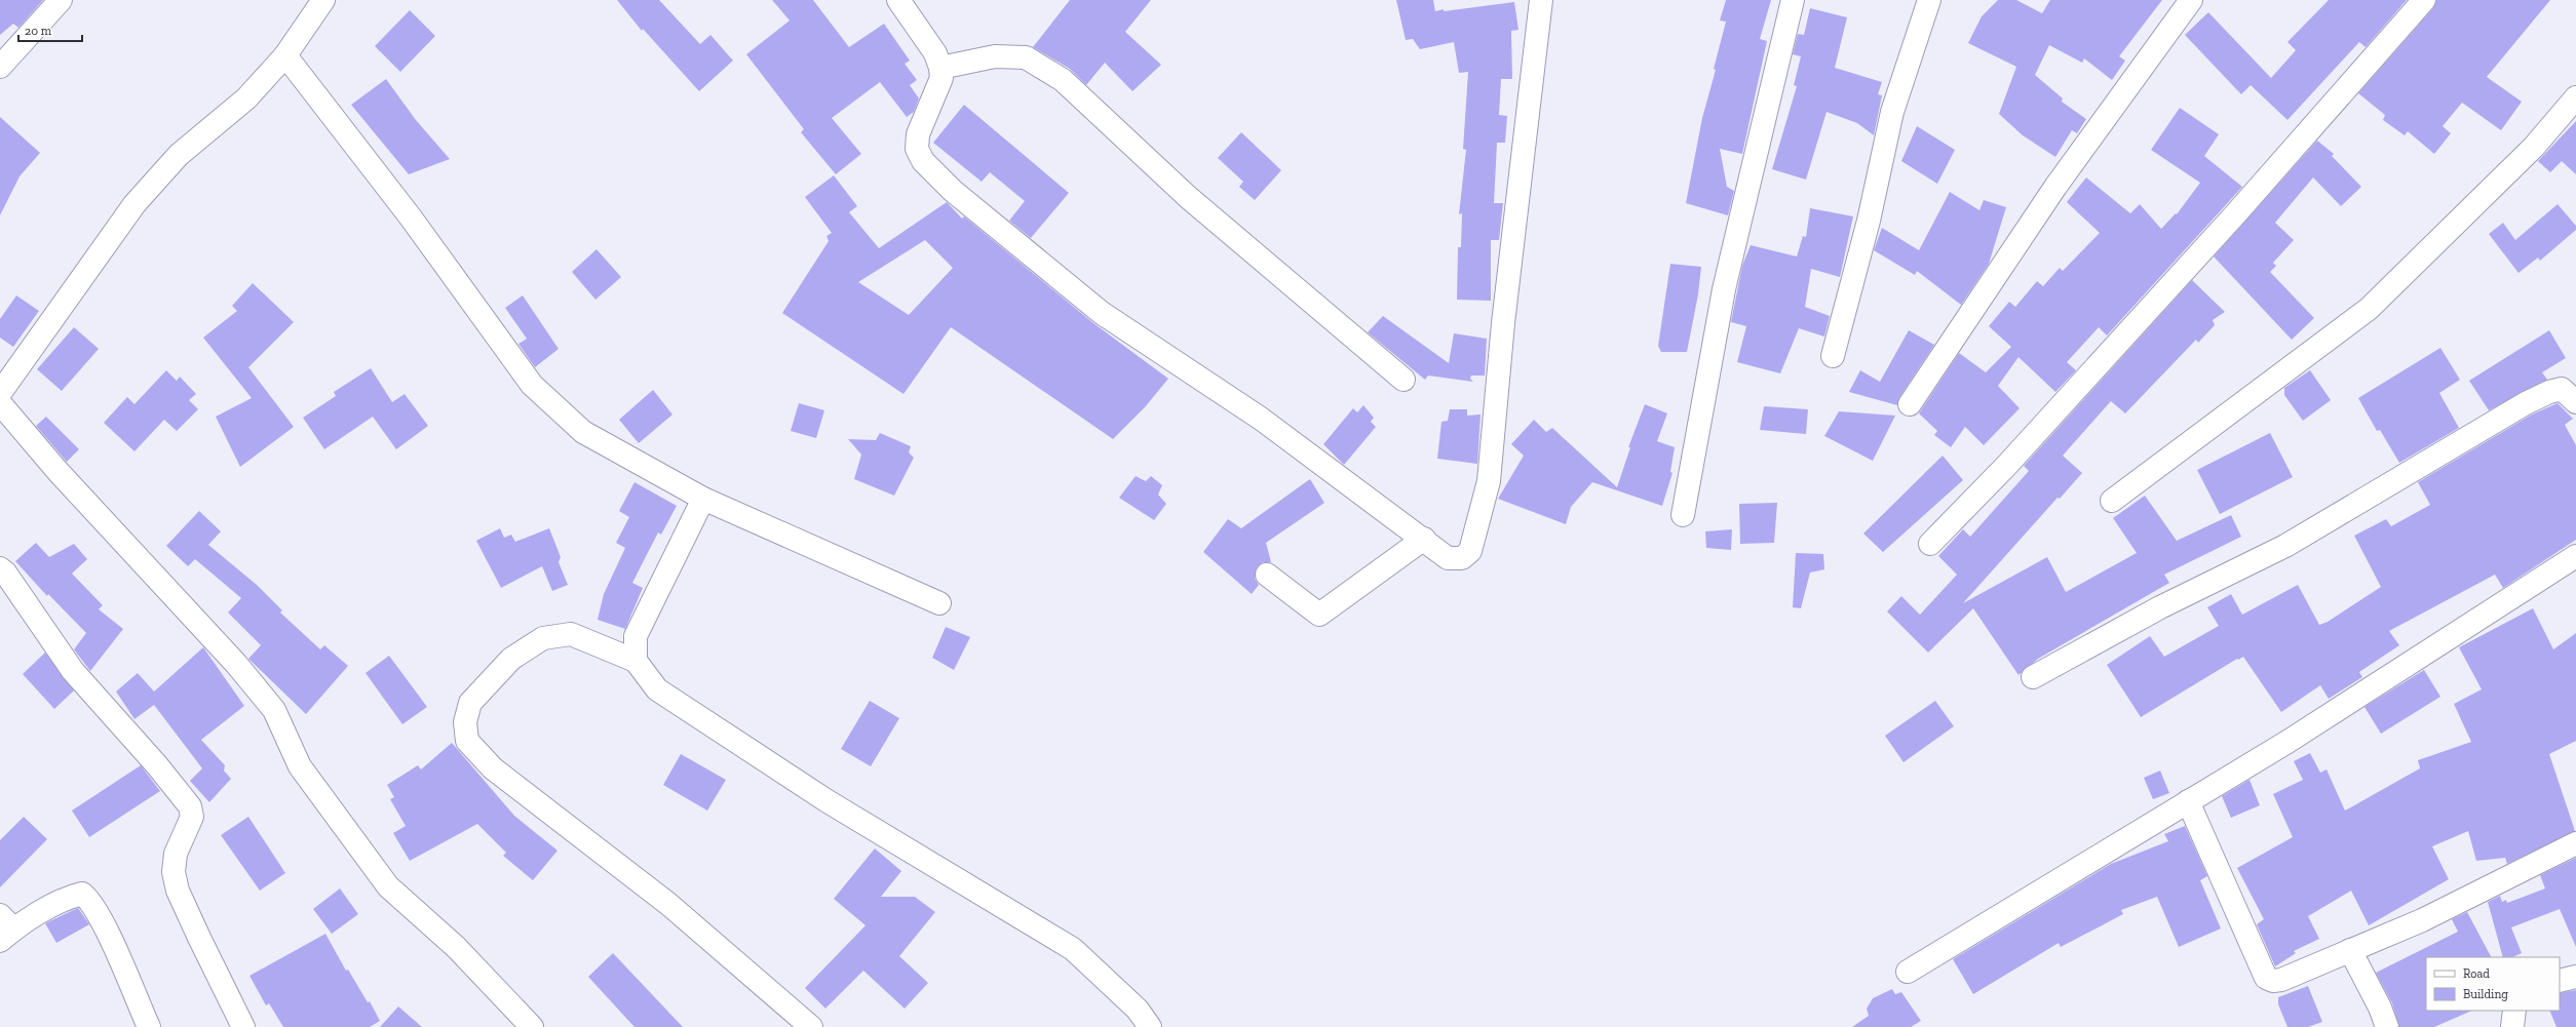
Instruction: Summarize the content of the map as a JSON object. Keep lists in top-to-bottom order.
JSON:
{
  "legend": ["Road", "Building"],
  "scale_bar": "20 m"
}
